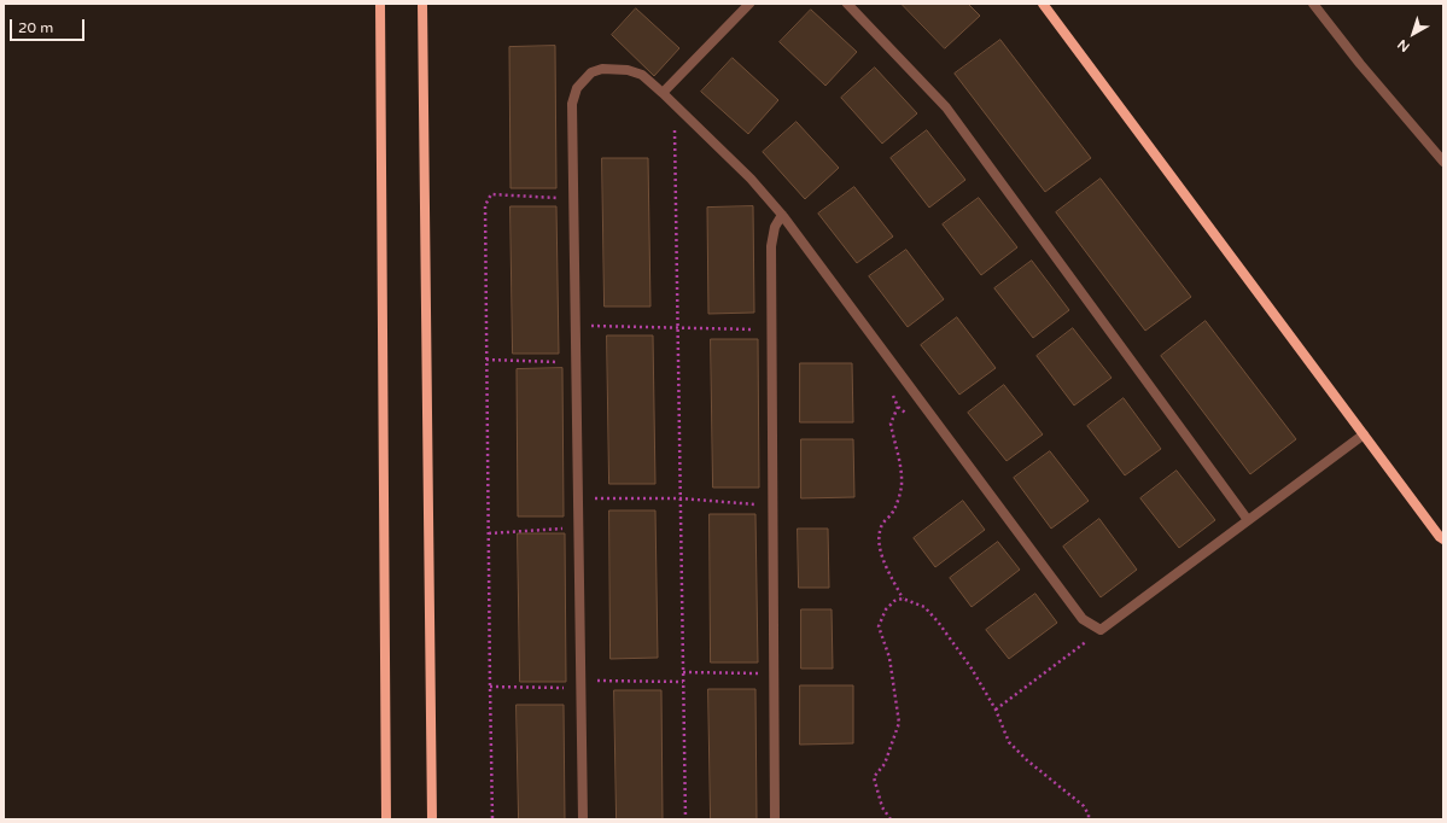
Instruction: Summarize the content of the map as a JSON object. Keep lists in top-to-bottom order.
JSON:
{
  "scale_bar": "20 m",
  "north": "bottom left"
}
